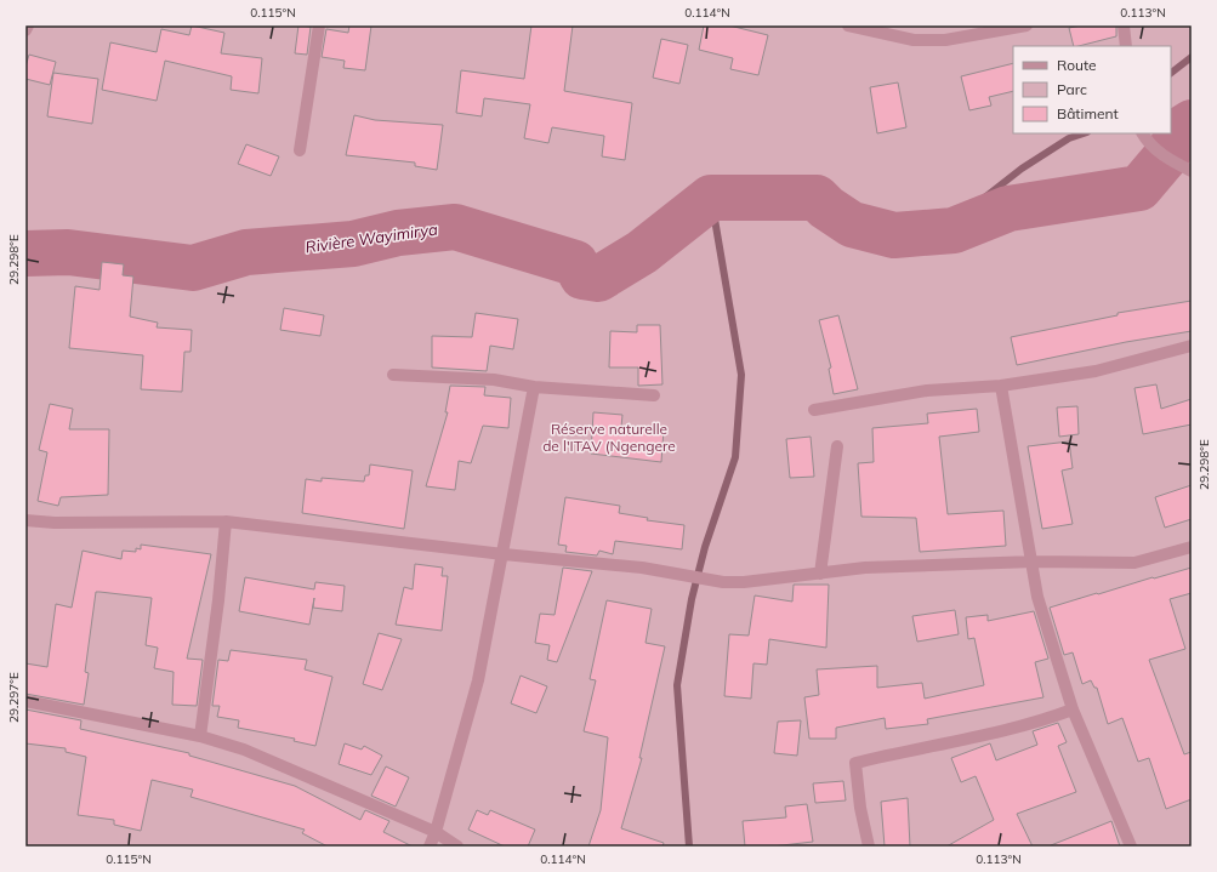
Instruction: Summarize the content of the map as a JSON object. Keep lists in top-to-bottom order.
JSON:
{
  "water": ["Rivière Wayimirya"],
  "parks": ["Réserve naturelle de l'ITAV (Ngengere"],
  "legend": ["Route", "Parc", "Bâtiment"],
  "coordinates": [
    "0.115°N",
    "0.114°N",
    "0.113°N",
    "29.298°E",
    "29.297°E"
  ]
}
